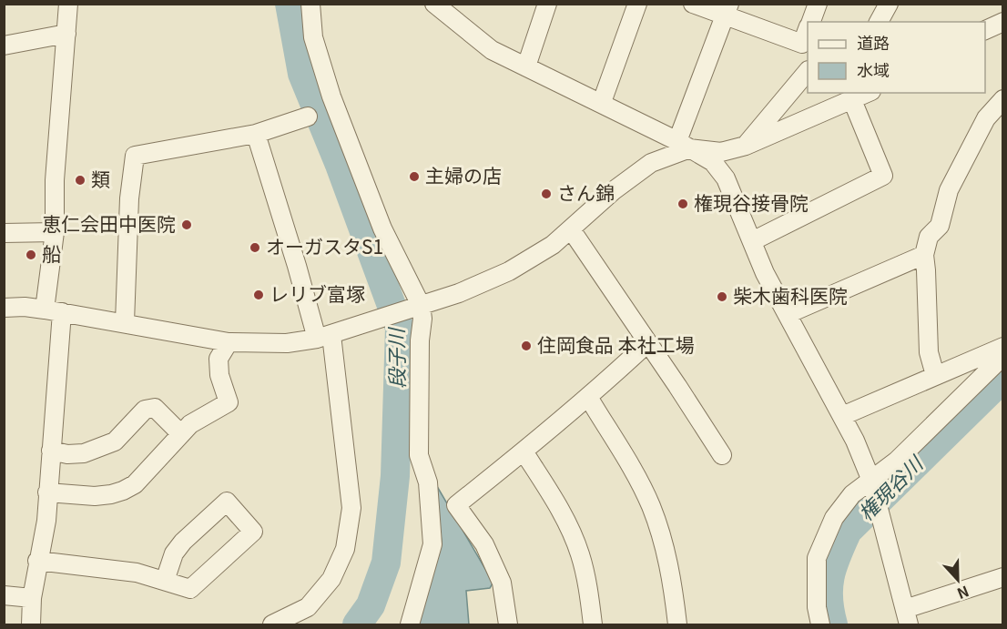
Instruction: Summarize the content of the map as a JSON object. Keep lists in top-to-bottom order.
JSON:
{
  "water": ["段子川", "権現谷川"],
  "places": [
    "主婦の店",
    "類",
    "さん錦",
    "権現谷接骨院",
    "恵仁会田中医院",
    "オーガスタS1",
    "船",
    "レリブ富塚",
    "柴木歯科医院",
    "住岡食品 本社工場"
  ],
  "legend": ["道路", "水域"],
  "north": "bottom"
}
